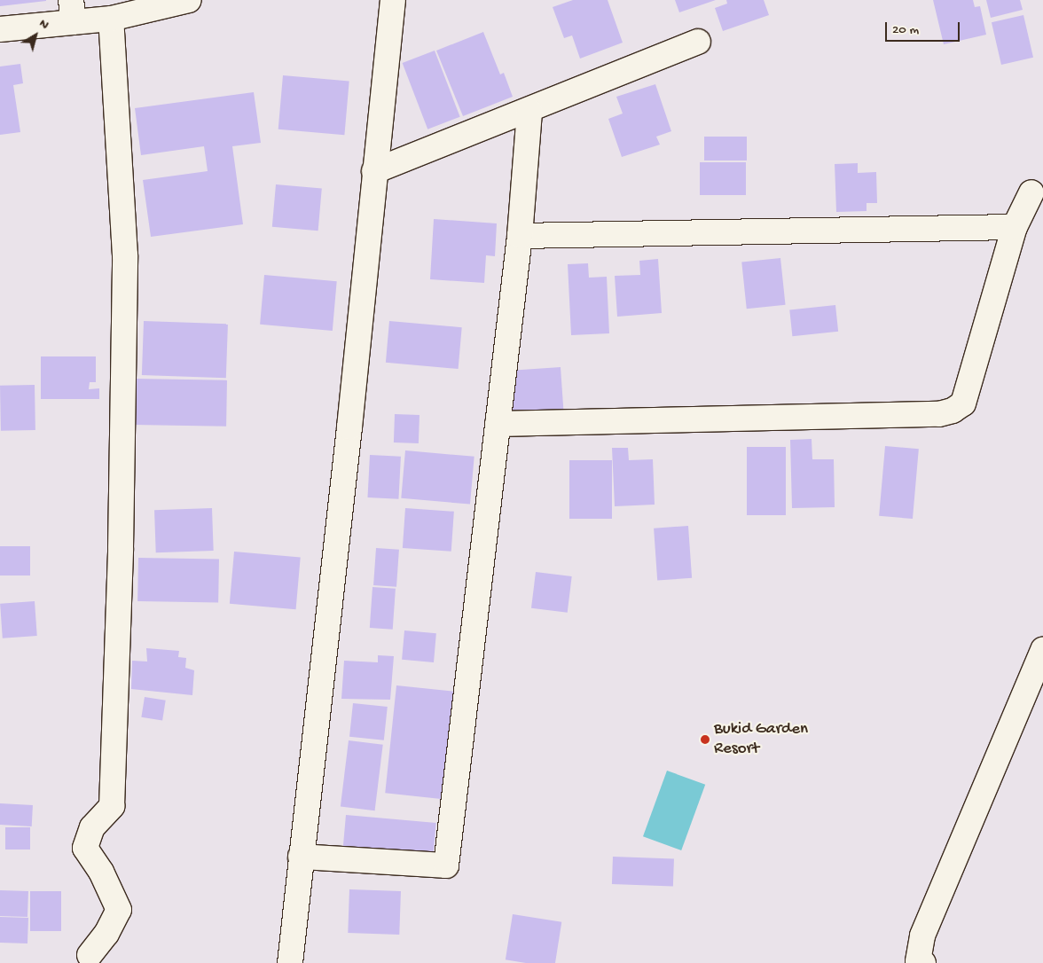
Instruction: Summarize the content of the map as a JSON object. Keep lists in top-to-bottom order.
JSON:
{
  "places": ["Bukid Garden Resort"],
  "scale_bar": "20 m",
  "north": "top right"
}
